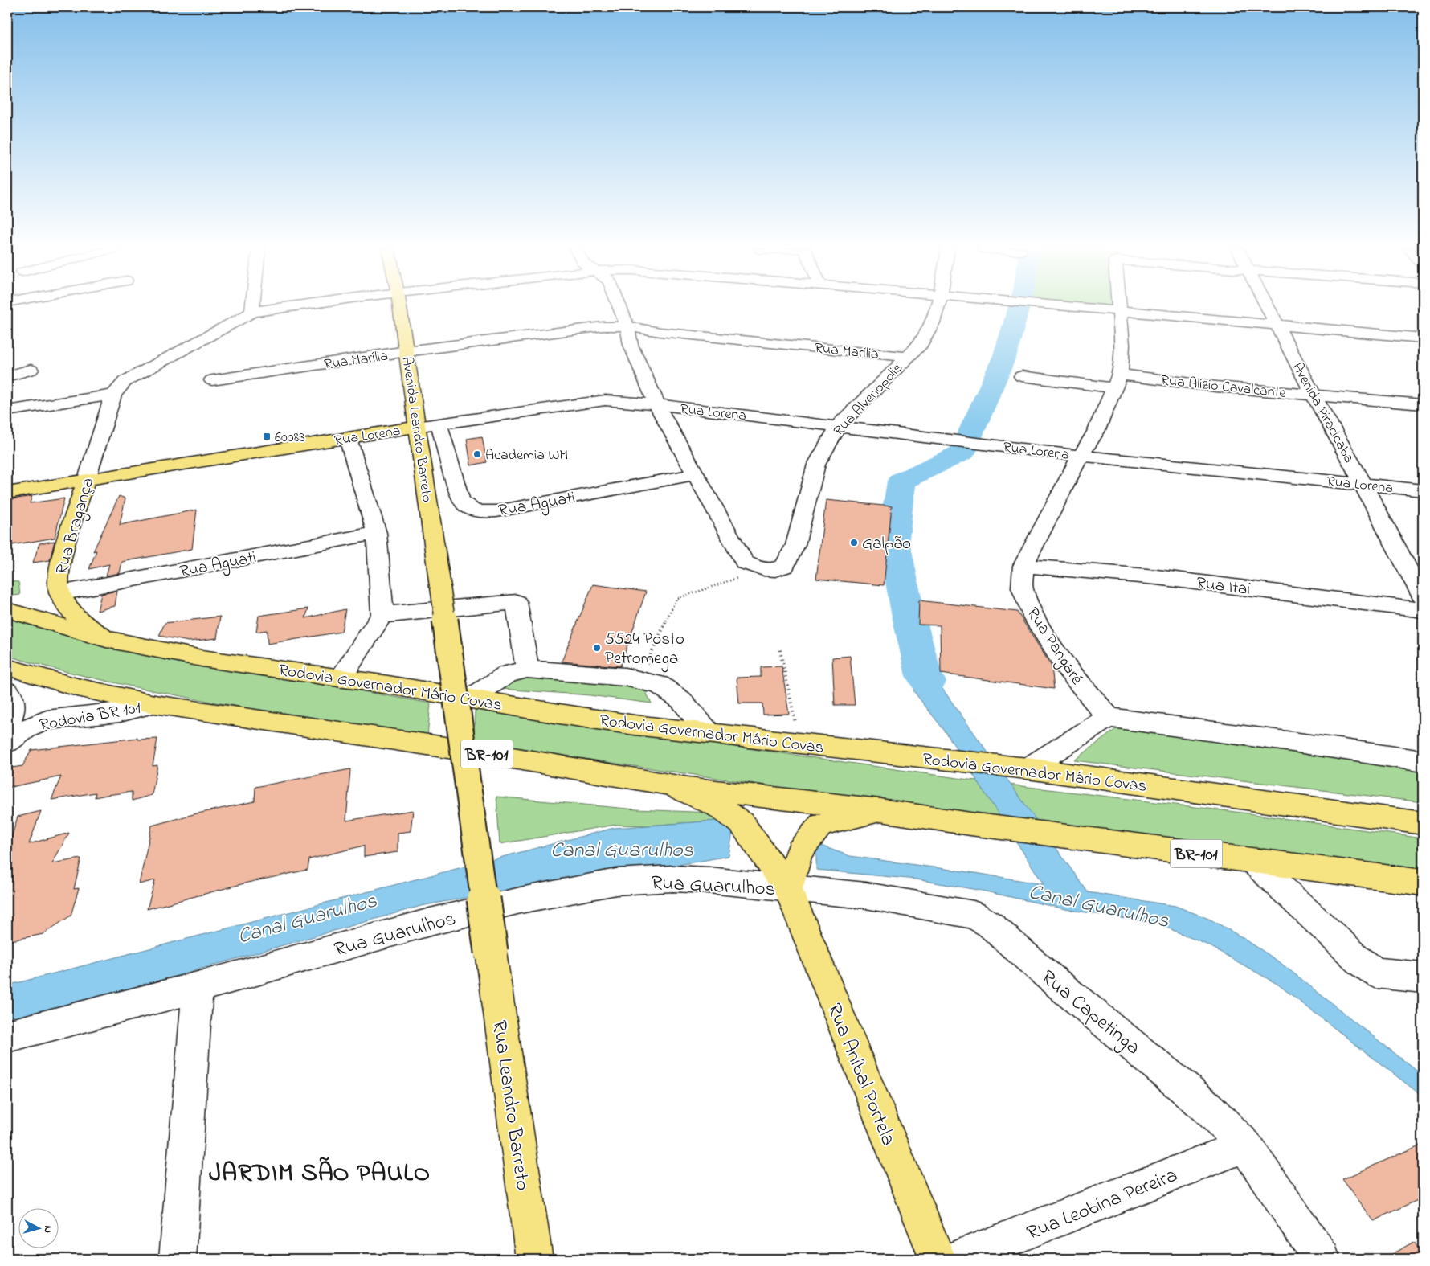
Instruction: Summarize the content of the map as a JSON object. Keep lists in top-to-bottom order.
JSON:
{
  "streets": {
    "main road": [
      "Rua Lorena",
      "Avenida Leandro Barreto",
      "Rua Bragança",
      "Rodovia Governador Mário Covas",
      "BR-101",
      "Rua Aníbal Portela",
      "Rua Leandro Barreto"
    ],
    "street": [
      "Rua Marília",
      "Rua Alízio Cavalcante",
      "Rua Alvenópolis",
      "Avenida Piracicaba",
      "Rua Aguati",
      "Rua Itaí",
      "Rua Pangaré",
      "Rodovia BR 101",
      "Rua Guarulhos",
      "Rua Capetinga",
      "Rua Leobina Pereira"
    ]
  },
  "crossings": [
    ["Rua Marília", "Rua Alvenópolis"],
    ["Rua Marília", "Avenida Leandro Barreto"],
    ["Rua Alízio Cavalcante", "Avenida Piracicaba"],
    ["Rua Alízio Cavalcante", "Rua Pangaré"],
    ["Rua Alvenópolis", "Rua Lorena"],
    ["Rua Lorena", "Avenida Piracicaba"],
    ["Rua Lorena", "Avenida Leandro Barreto"],
    ["Rua Lorena", "Rua Aguati"],
    ["Rua Lorena", "Rua Bragança"],
    ["Rua Lorena", "Rua Pangaré"],
    ["Avenida Leandro Barreto", "Rua Leandro Barreto"],
    ["Rua Aguati", "Rua Bragança"],
    ["Rua Bragança", "Rodovia Governador Mário Covas"],
    ["Rua Itaí", "Rua Pangaré"],
    ["Rodovia BR 101", "BR-101"],
    ["BR-101", "Rua Aníbal Portela"],
    ["Rua Guarulhos", "Rua Capetinga"],
    ["Rua Guarulhos", "Rua Aníbal Portela"],
    ["Rua Capetinga", "Rua Aníbal Portela"],
    ["Rua Capetinga", "Rua Leobina Pereira"]
  ],
  "districts": ["JARDIM SÃO PAULO"],
  "water": ["Canal Guarulhos"],
  "places": {
    "transit": ["60083"],
    "other": ["Academia WM", "Galpão", "5524 Posto Petromega"]
  },
  "north": "right"
}
